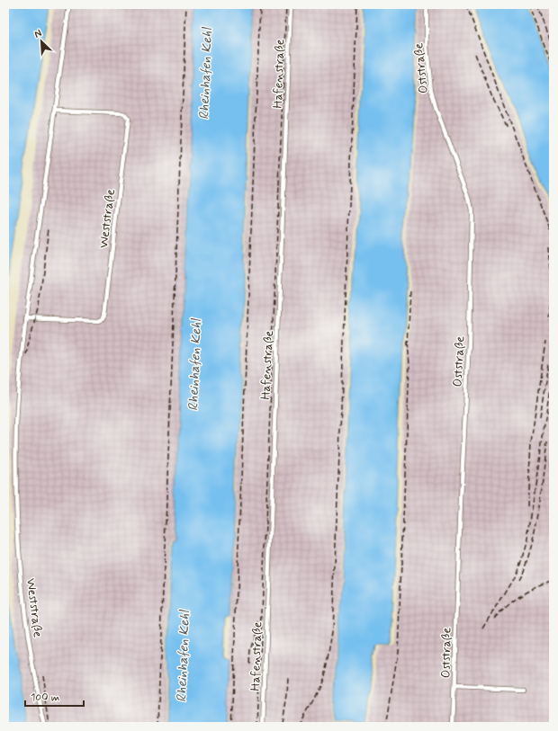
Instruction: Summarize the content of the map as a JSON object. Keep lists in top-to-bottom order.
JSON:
{
  "streets": {
    "street": ["Oststraße", "Hafenstraße", "Weststraße"]
  },
  "water": ["Rheinhafen Kehl"],
  "scale_bar": "100 m",
  "north": "top left"
}
